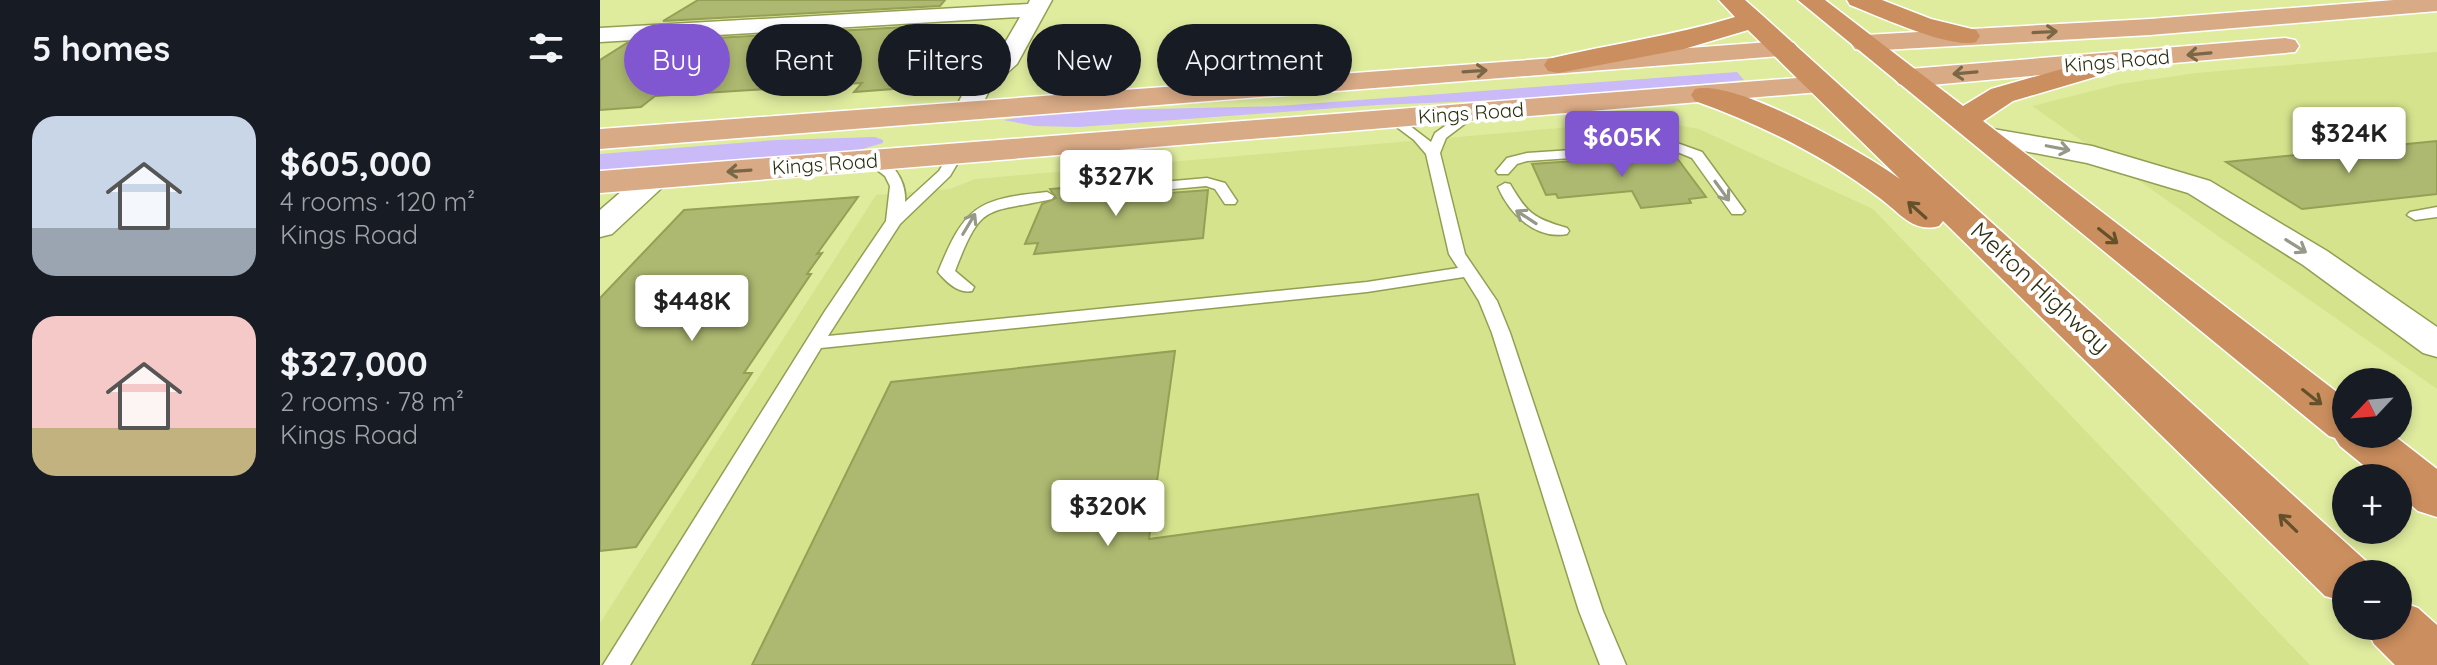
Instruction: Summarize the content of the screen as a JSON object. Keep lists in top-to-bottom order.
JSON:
{
  "streets": {
    "highway": ["Kings Road", "Melton Highway"]
  },
  "crossings": [
    ["Kings Road", "Melton Highway"]
  ],
  "north": "bottom left",
  "page": {
    "heading": "5 homes",
    "chip": [
      "Buy",
      "Rent",
      "Filters",
      "New",
      "Apartment"
    ],
    "list": [
      {
        "name": "$605,000",
        "note": "4 rooms · 120 m² · Kings Road"
      },
      {
        "name": "$327,000",
        "note": "2 rooms · 78 m² · Kings Road"
      }
    ],
    "price": [
      "$324K",
      "$605K",
      "$327K",
      "$448K",
      "$320K"
    ],
    "map_buttons": ["+", "−"]
  }
}
